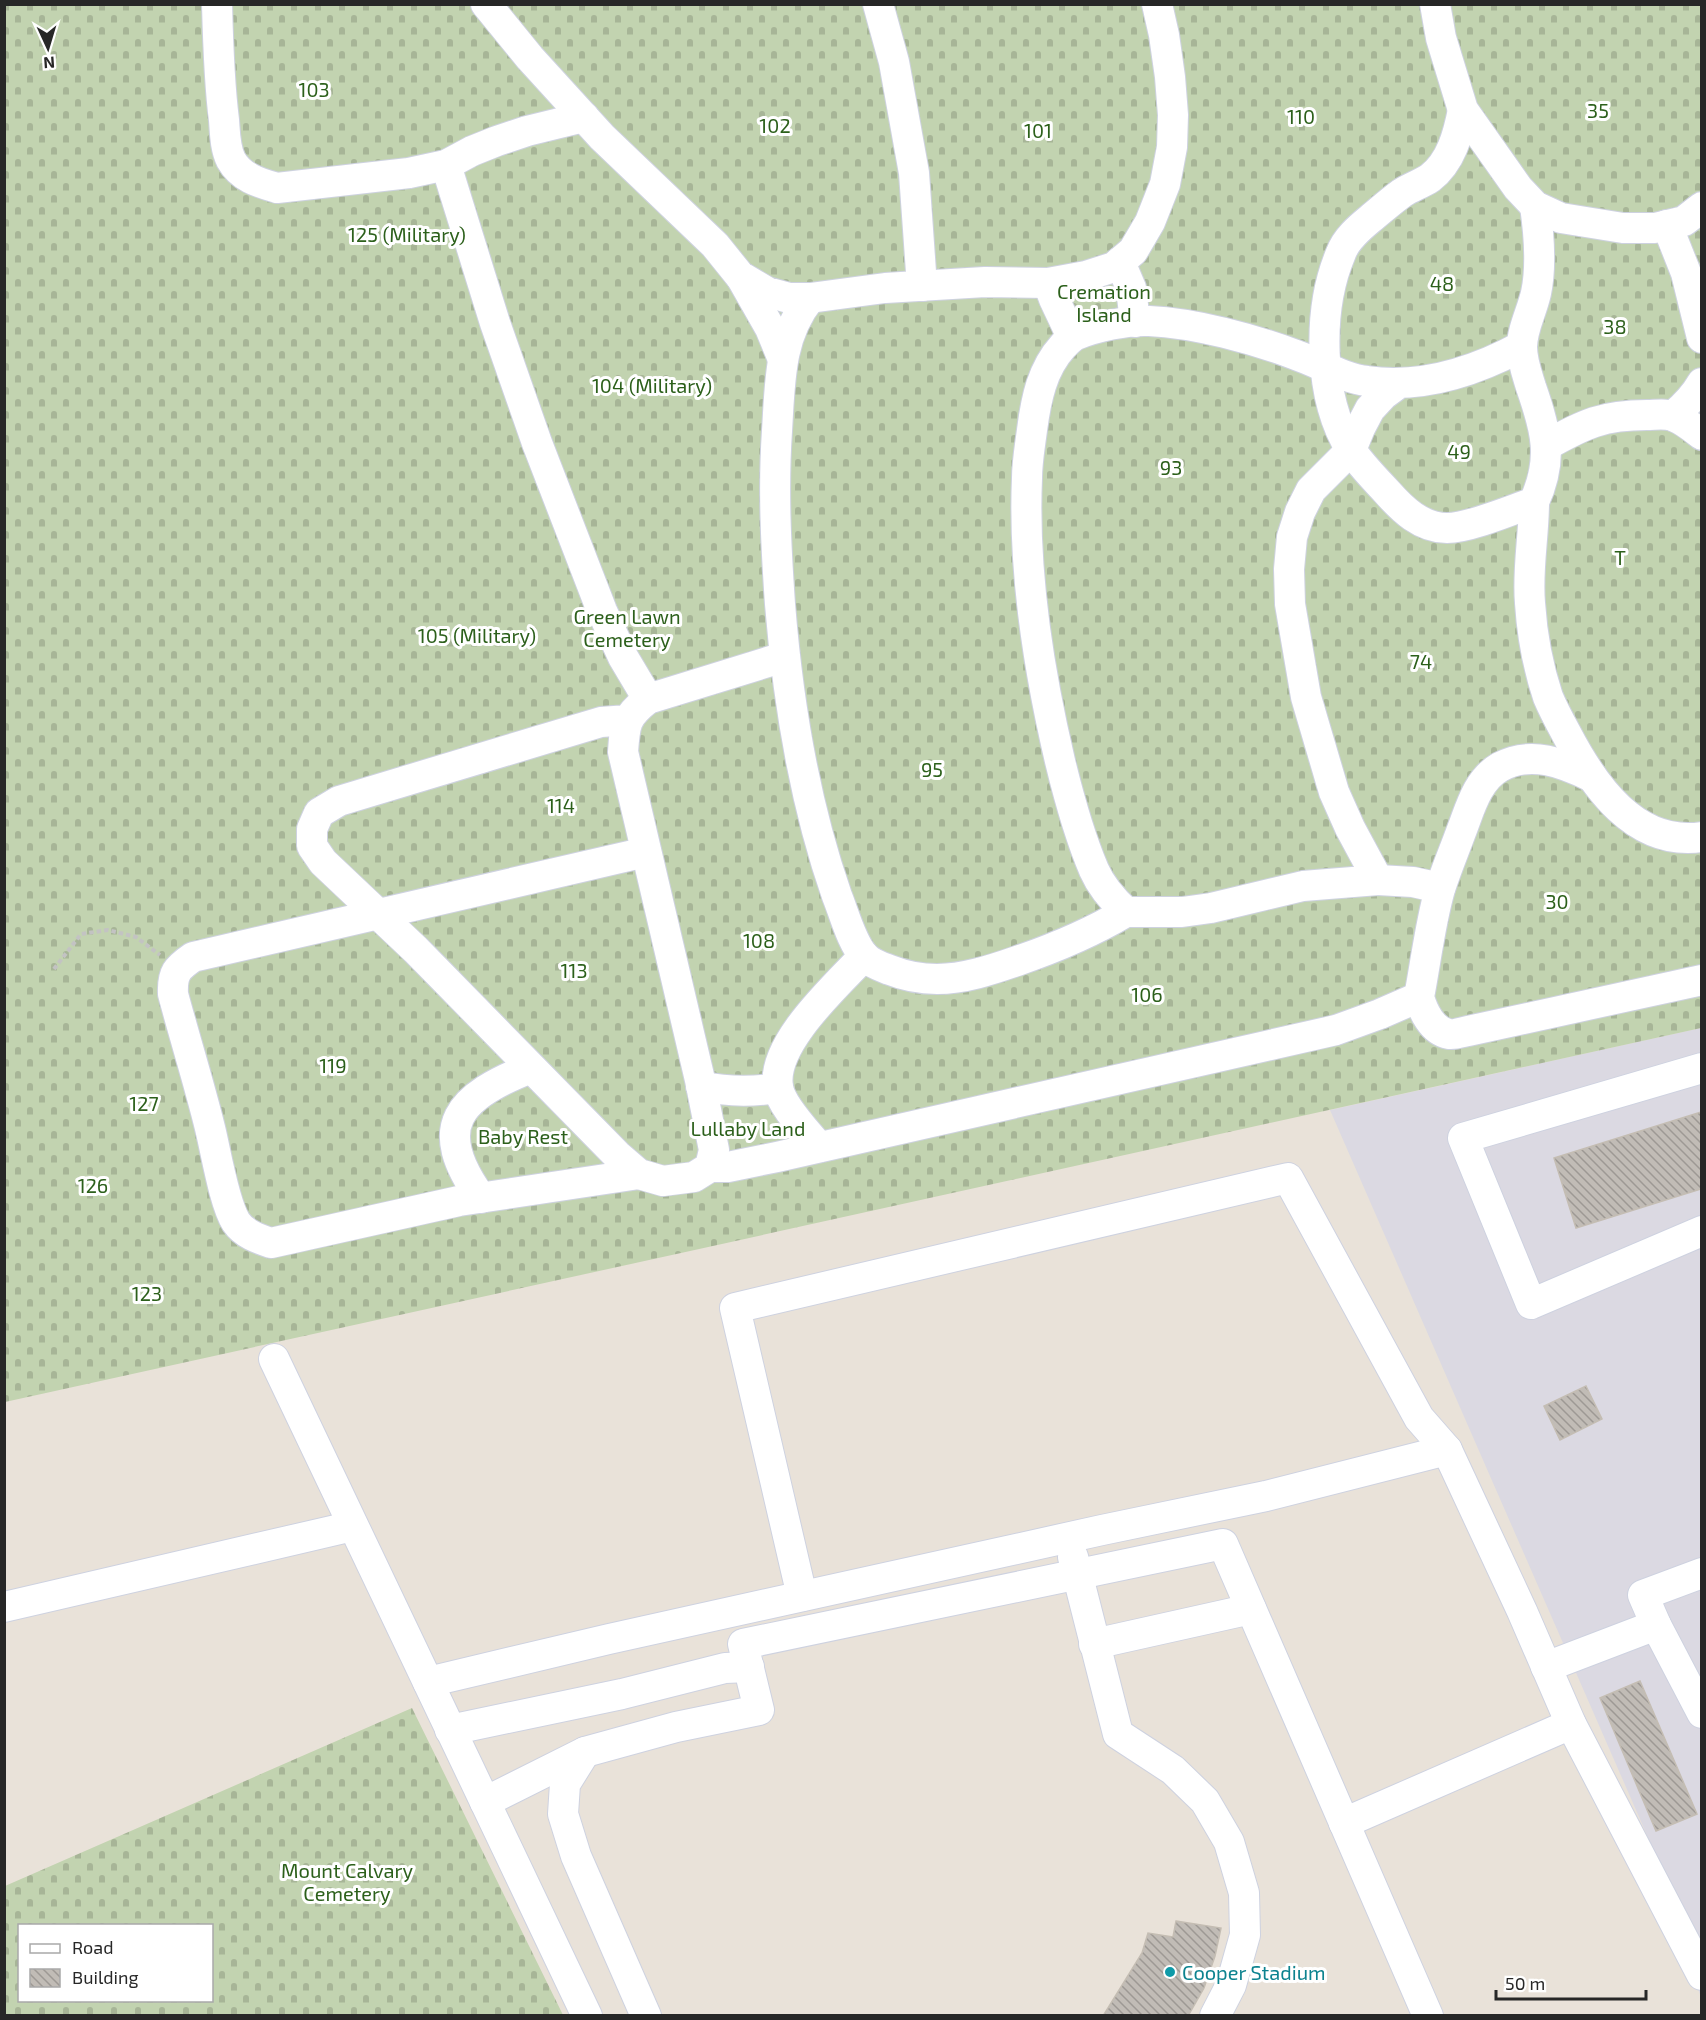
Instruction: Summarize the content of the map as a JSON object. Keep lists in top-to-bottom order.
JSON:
{
  "parks": [
    "103",
    "35",
    "110",
    "102",
    "101",
    "125 (Military)",
    "48",
    "Cremation Island",
    "38",
    "104 (Military)",
    "49",
    "93",
    "T",
    "Green Lawn Cemetery",
    "105 (Military)",
    "74",
    "95",
    "114",
    "30",
    "108",
    "113",
    "106",
    "119",
    "127",
    "Lullaby Land",
    "Baby Rest",
    "126",
    "123",
    "Mount Calvary Cemetery"
  ],
  "places": ["Cooper Stadium"],
  "legend": ["Road", "Building"],
  "scale_bar": "50 m",
  "north": "bottom"
}
